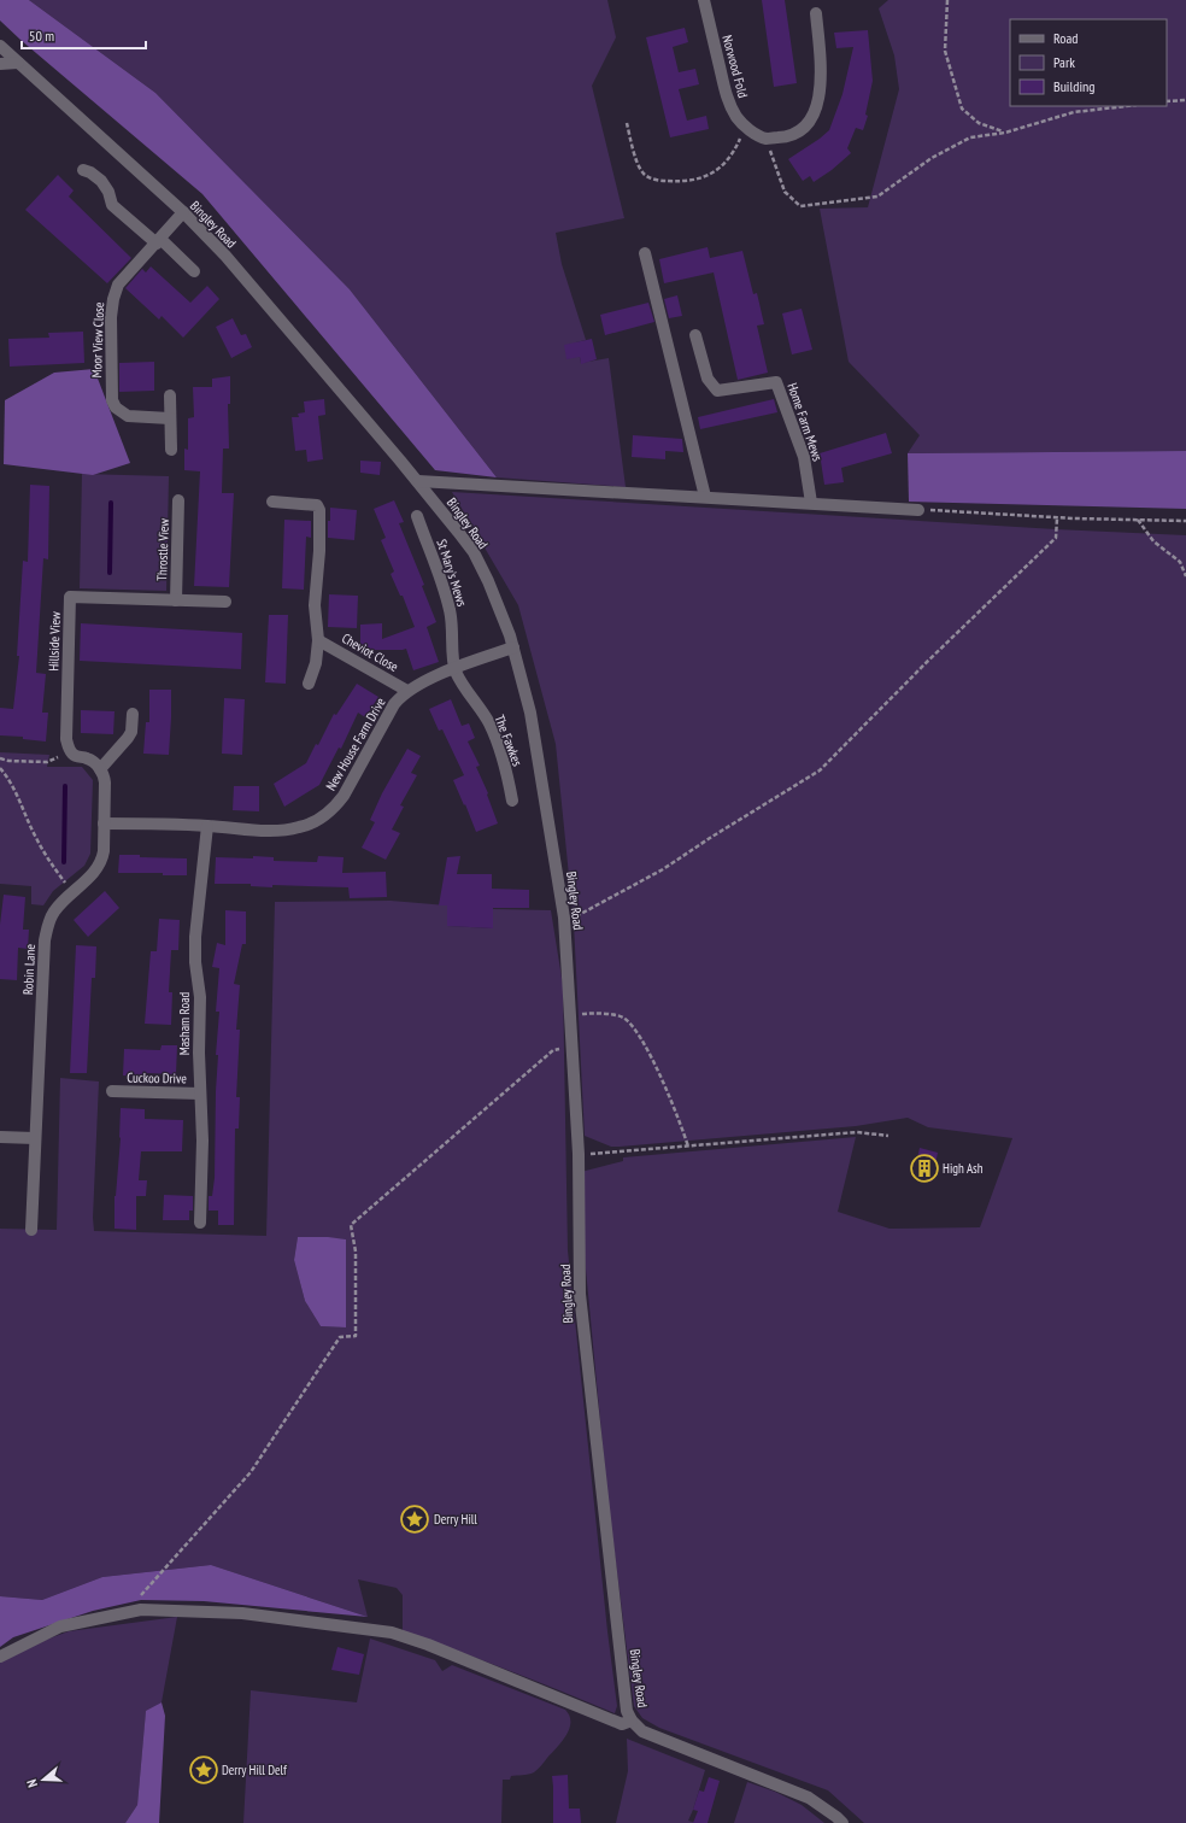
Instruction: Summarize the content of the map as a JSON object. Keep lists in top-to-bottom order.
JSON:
{
  "streets": {
    "street": [
      "Norwood Fold",
      "Bingley Road",
      "Moor View Close",
      "Home Farm Mews",
      "Throstle View",
      "St Mary's Mews",
      "Hillside View",
      "Cheviot Close",
      "The Fawkes",
      "New House Farm Drive",
      "Robin Lane",
      "Masham Road",
      "Cuckoo Drive"
    ]
  },
  "crossings": [
    ["Bingley Road", "Moor View Close"],
    ["Bingley Road", "New House Farm Drive"],
    ["Throstle View", "Hillside View"],
    ["St Mary's Mews", "The Fawkes"],
    ["St Mary's Mews", "New House Farm Drive"],
    ["Cheviot Close", "New House Farm Drive"],
    ["The Fawkes", "New House Farm Drive"],
    ["New House Farm Drive", "Robin Lane"],
    ["New House Farm Drive", "Masham Road"],
    ["Masham Road", "Cuckoo Drive"]
  ],
  "places": {
    "building": ["High Ash"],
    "place": ["Derry Hill", "Derry Hill Delf"]
  },
  "legend": ["Road", "Park", "Building"],
  "scale_bar": "50 m",
  "north": "left"
}
